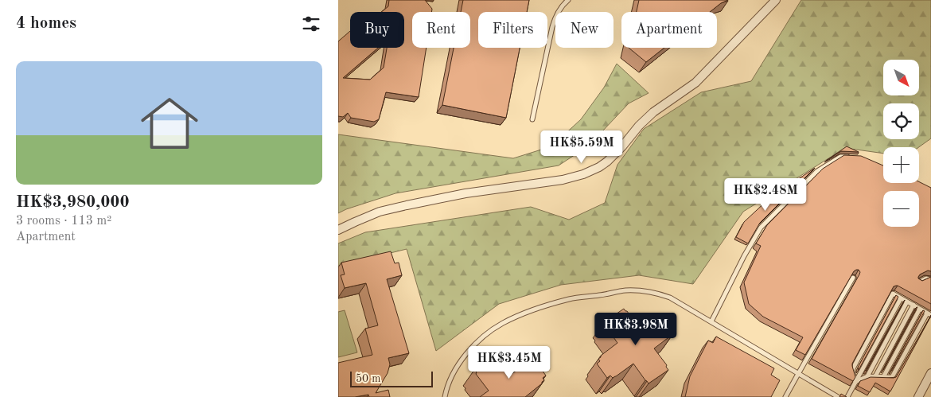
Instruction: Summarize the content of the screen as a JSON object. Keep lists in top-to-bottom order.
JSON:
{
  "scale_bar": "50 m",
  "north": "bottom right",
  "page": {
    "heading": "4 homes",
    "chip": [
      "Buy",
      "Rent",
      "Filters",
      "New",
      "Apartment"
    ],
    "list": [
      {
        "name": "HK$3,980,000",
        "note": "3 rooms · 113 m² · Apartment"
      }
    ],
    "map_buttons": ["+", "−"],
    "price": [
      "HK$5.59M",
      "HK$2.48M",
      "HK$3.98M",
      "HK$3.45M"
    ],
    "scale": "50 m"
  }
}
